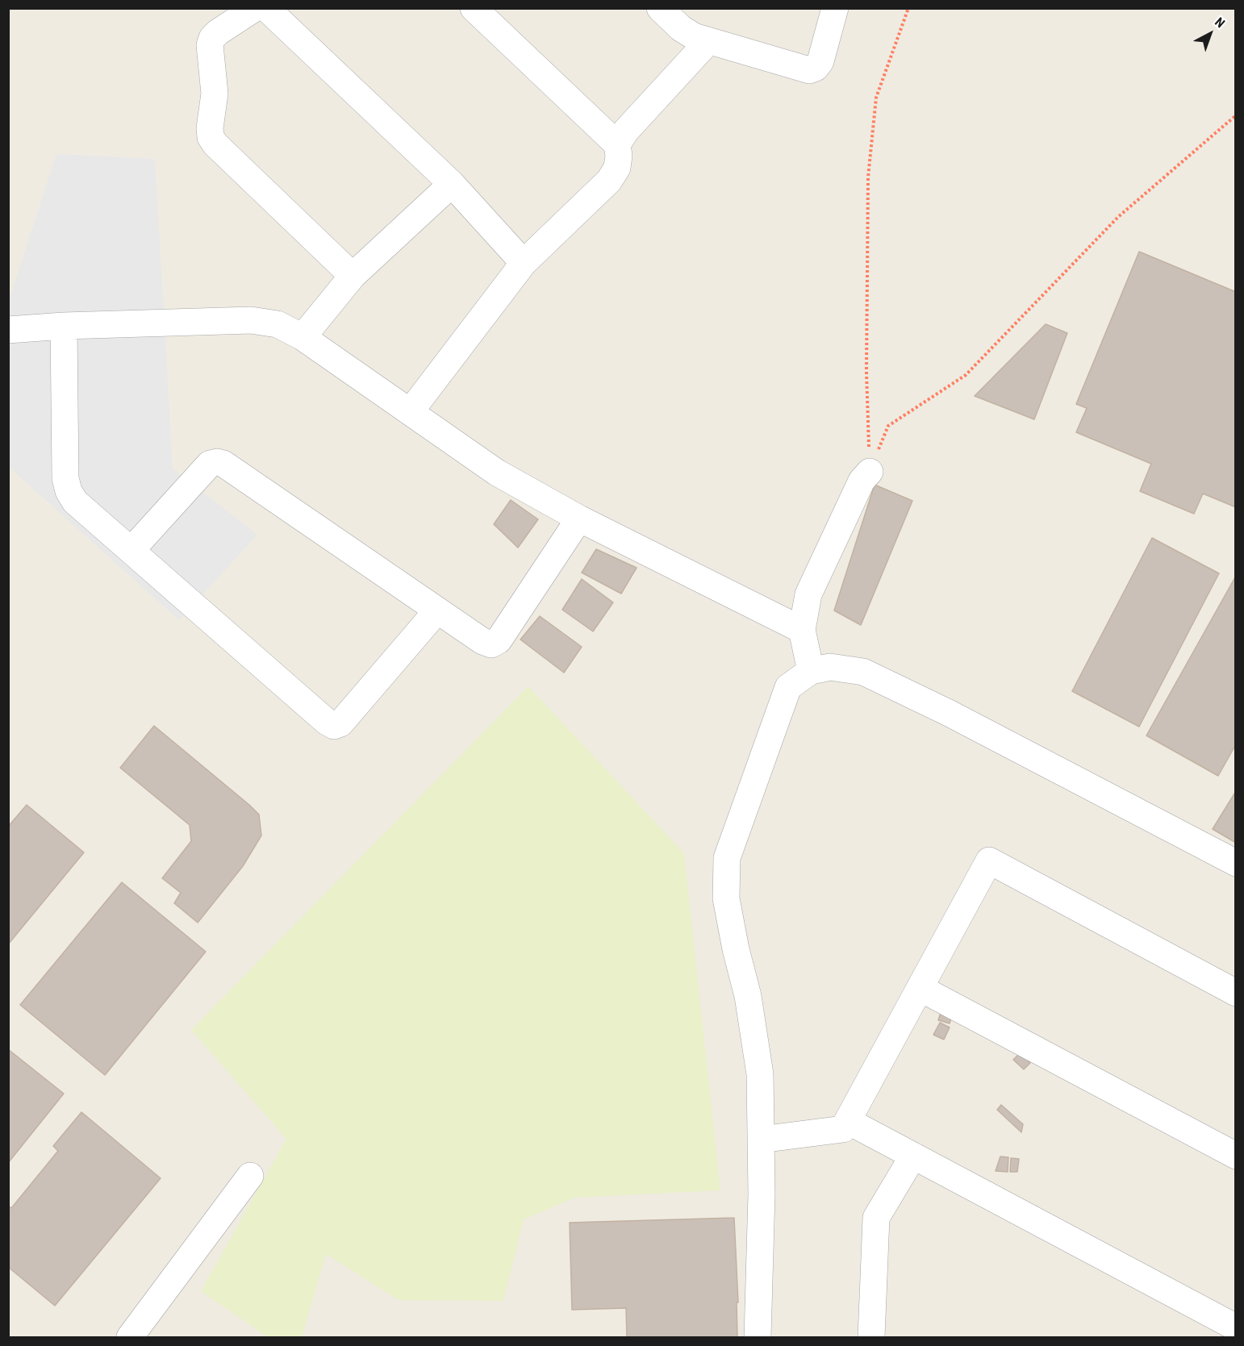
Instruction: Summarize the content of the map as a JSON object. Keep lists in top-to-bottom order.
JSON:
{
  "north": "top right"
}
